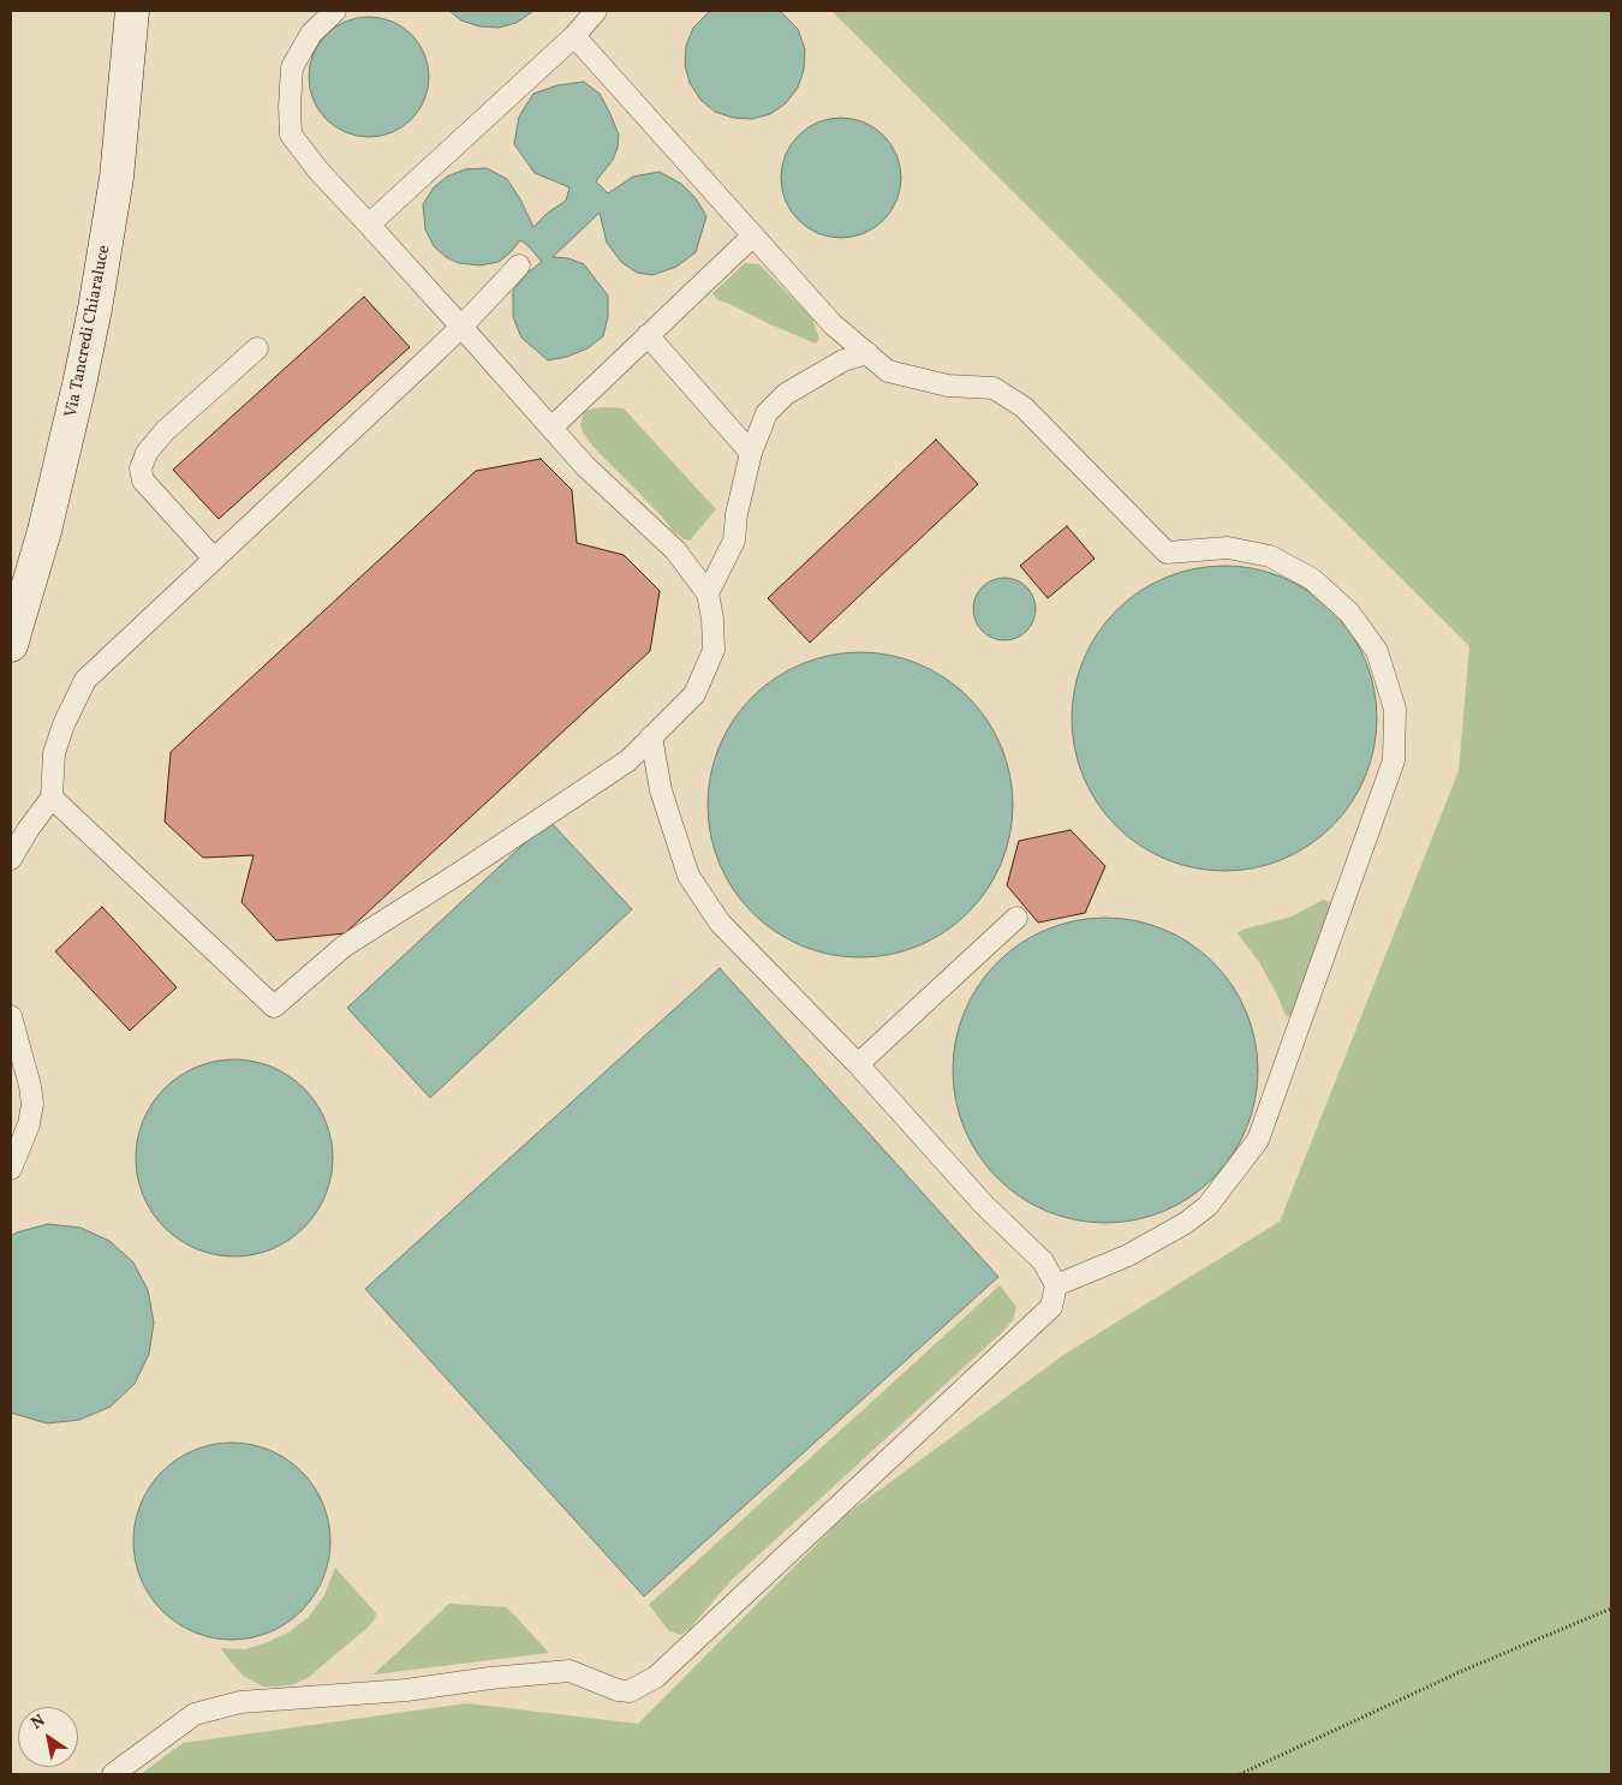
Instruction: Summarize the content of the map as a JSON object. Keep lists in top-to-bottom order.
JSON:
{
  "streets": {
    "street": ["Via Tancredi Chiaraluce"]
  },
  "north": "top left"
}
